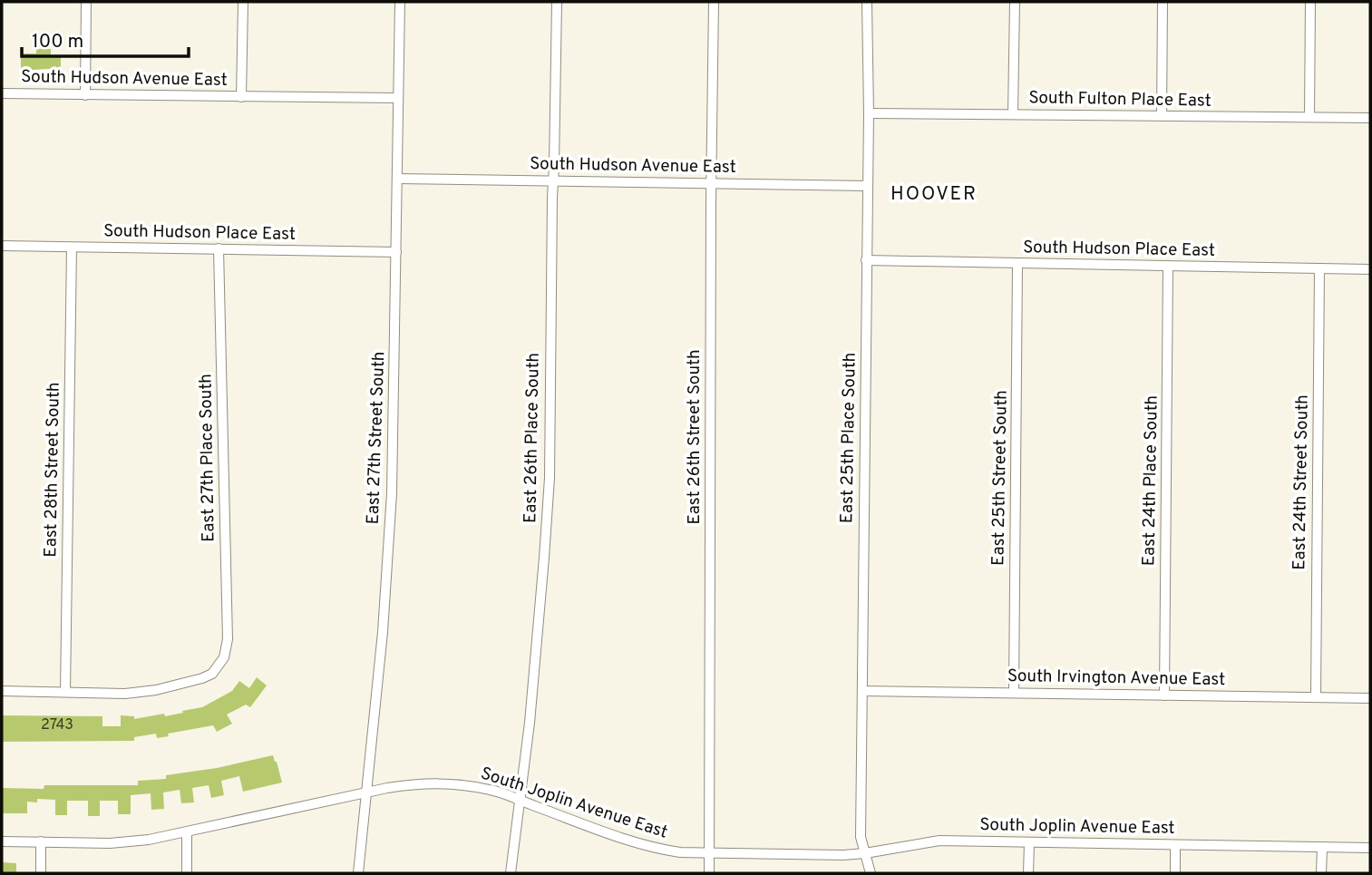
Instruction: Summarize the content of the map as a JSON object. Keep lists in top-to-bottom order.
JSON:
{
  "streets": {
    "street": [
      "South Hudson Avenue East",
      "South Fulton Place East",
      "South Hudson Place East",
      "East 26th Street South",
      "East 27th Street South",
      "East 26th Place South",
      "East 25th Place South",
      "East 27th Place South",
      "East 28th Street South",
      "East 25th Street South",
      "East 24th Place South",
      "East 24th Street South",
      "South Irvington Avenue East",
      "South Joplin Avenue East"
    ]
  },
  "crossings": [
    ["South Hudson Avenue East", "East 26th Street South"],
    ["South Hudson Avenue East", "East 27th Street South"],
    ["South Hudson Avenue East", "East 26th Place South"],
    ["South Hudson Avenue East", "East 25th Place South"],
    ["South Fulton Place East", "East 25th Place South"],
    ["South Hudson Place East", "East 27th Street South"],
    ["South Hudson Place East", "East 25th Place South"],
    ["South Hudson Place East", "East 27th Place South"],
    ["South Hudson Place East", "East 28th Street South"],
    ["South Hudson Place East", "East 25th Street South"],
    ["South Hudson Place East", "East 24th Place South"],
    ["South Hudson Place East", "East 24th Street South"],
    ["East 26th Street South", "South Joplin Avenue East"],
    ["East 27th Street South", "South Joplin Avenue East"],
    ["East 26th Place South", "South Joplin Avenue East"],
    ["East 25th Place South", "South Irvington Avenue East"],
    ["East 25th Place South", "South Joplin Avenue East"],
    ["East 27th Place South", "East 28th Street South"],
    ["East 25th Street South", "South Irvington Avenue East"],
    ["East 24th Place South", "South Irvington Avenue East"],
    ["East 24th Street South", "South Irvington Avenue East"]
  ],
  "districts": ["HOOVER"],
  "house_numbers": ["2743"],
  "scale_bar": "100 m"
}
